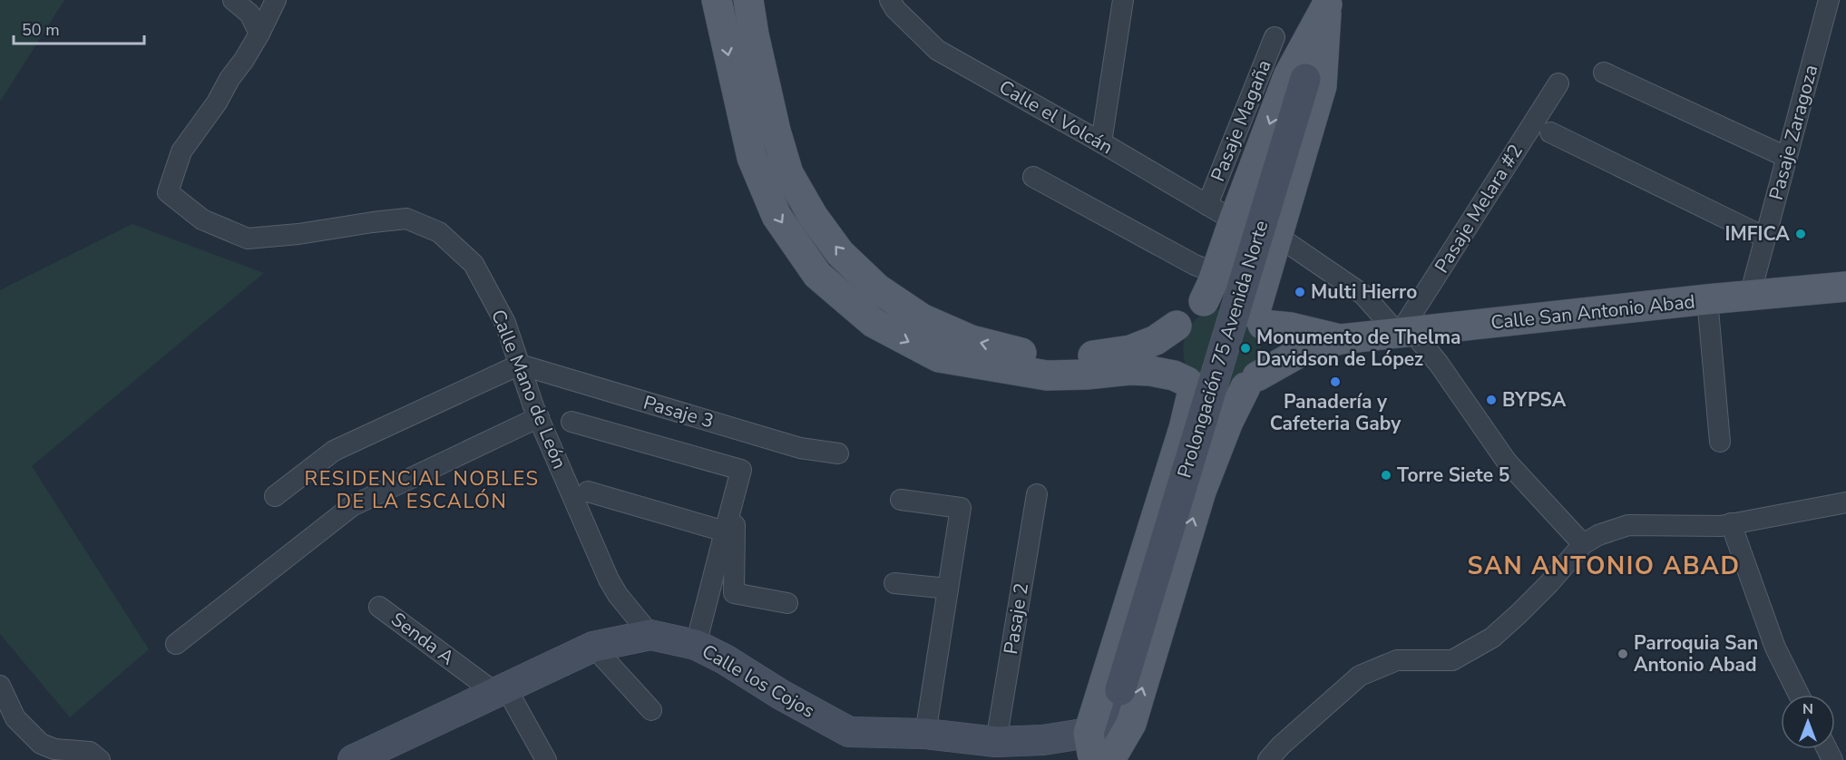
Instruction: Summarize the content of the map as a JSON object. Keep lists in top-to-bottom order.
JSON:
{
  "streets": {
    "main road": ["Calle San Antonio Abad", "Prolongación 75 Avenida Norte", "Calle los Cojos"],
    "street": [
      "Calle el Volcán",
      "Pasaje Magaña",
      "Pasaje Zaragoza",
      "Pasaje Melara #2",
      "Calle Mano de León",
      "Pasaje 3",
      "Pasaje 2",
      "Senda A"
    ]
  },
  "crossings": [
    ["Calle el Volcán", "Pasaje Magaña"],
    ["Pasaje Zaragoza", "Calle San Antonio Abad"],
    ["Pasaje Melara #2", "Calle San Antonio Abad"],
    ["Prolongación 75 Avenida Norte", "Calle los Cojos"],
    ["Calle Mano de León", "Pasaje 3"],
    ["Calle Mano de León", "Calle los Cojos"],
    ["Pasaje 2", "Calle los Cojos"],
    ["Senda A", "Calle los Cojos"]
  ],
  "districts": ["RESIDENCIAL NOBLES DE LA ESCALÓN", "SAN ANTONIO ABAD"],
  "places": [
    "IMFICA",
    "Multi Hierro",
    "Monumento de Thelma Davidson de López",
    "Panadería y Cafeteria Gaby",
    "BYPSA",
    "Torre Siete 5",
    "Parroquia San Antonio Abad"
  ],
  "scale_bar": "50 m",
  "north": "top"
}
